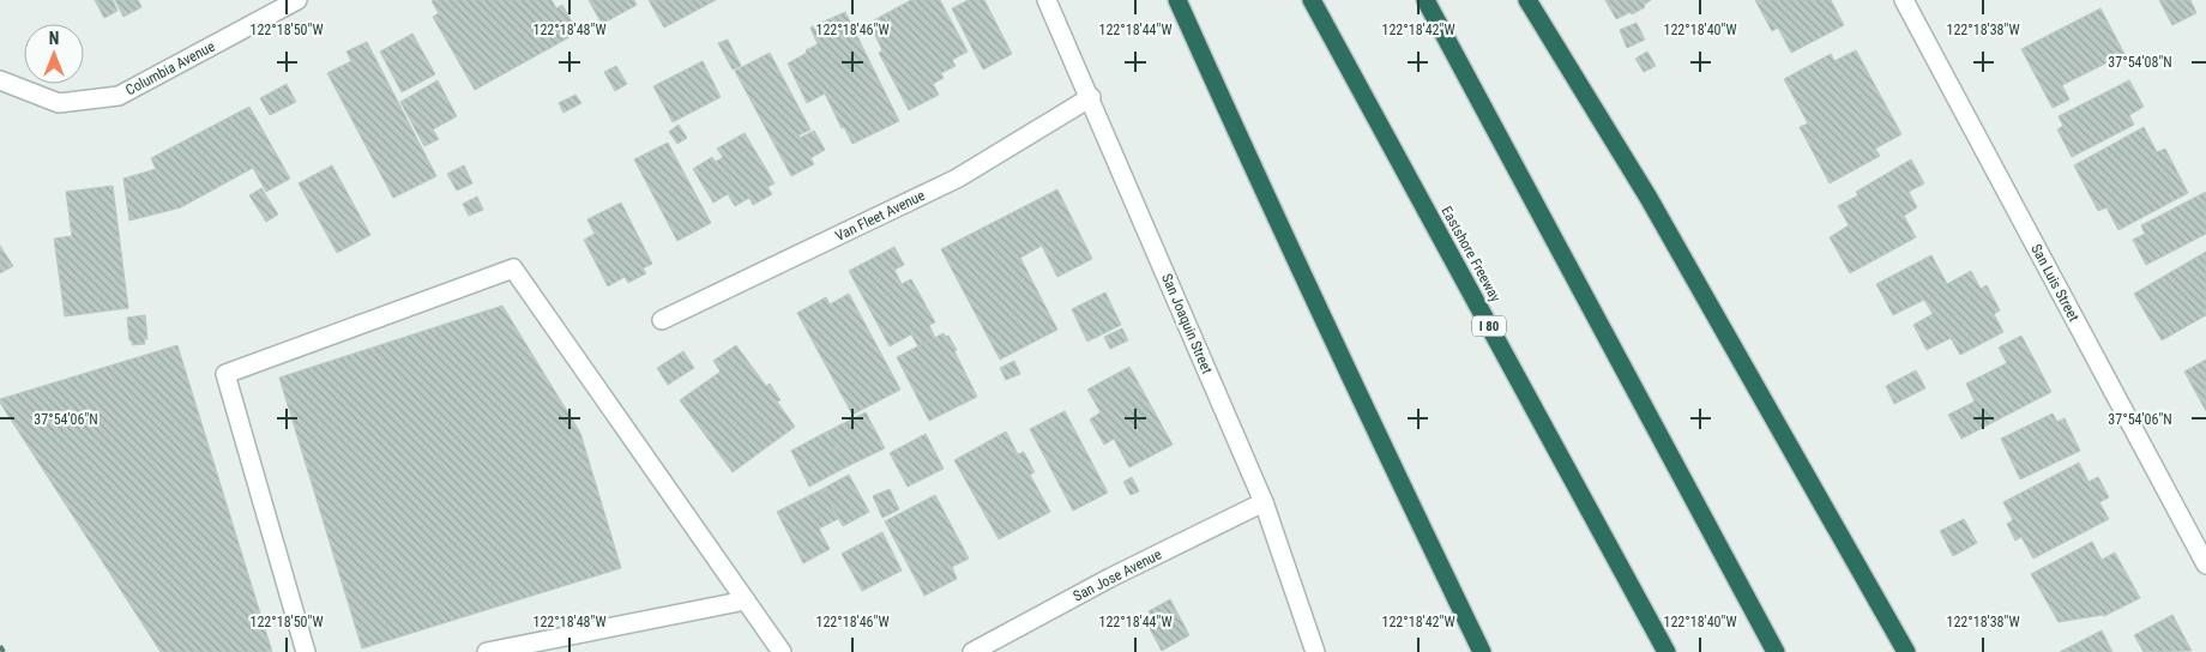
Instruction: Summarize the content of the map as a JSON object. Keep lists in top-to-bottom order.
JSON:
{
  "streets": {
    "highway": ["Eastshore Freeway", "I 80"],
    "street": [
      "Columbia Avenue",
      "Van Fleet Avenue",
      "San Luis Street",
      "San Joaquin Street",
      "San Jose Avenue"
    ]
  },
  "crossings": [
    ["Van Fleet Avenue", "San Joaquin Street"],
    ["San Joaquin Street", "San Jose Avenue"]
  ],
  "north": "top",
  "coordinates": [
    "122°18'50\"W",
    "122°18'48\"W",
    "122°18'46\"W",
    "122°18'44\"W",
    "122°18'42\"W",
    "122°18'40\"W",
    "122°18'38\"W",
    "37°54'08\"N",
    "37°54'06\"N"
  ]
}
